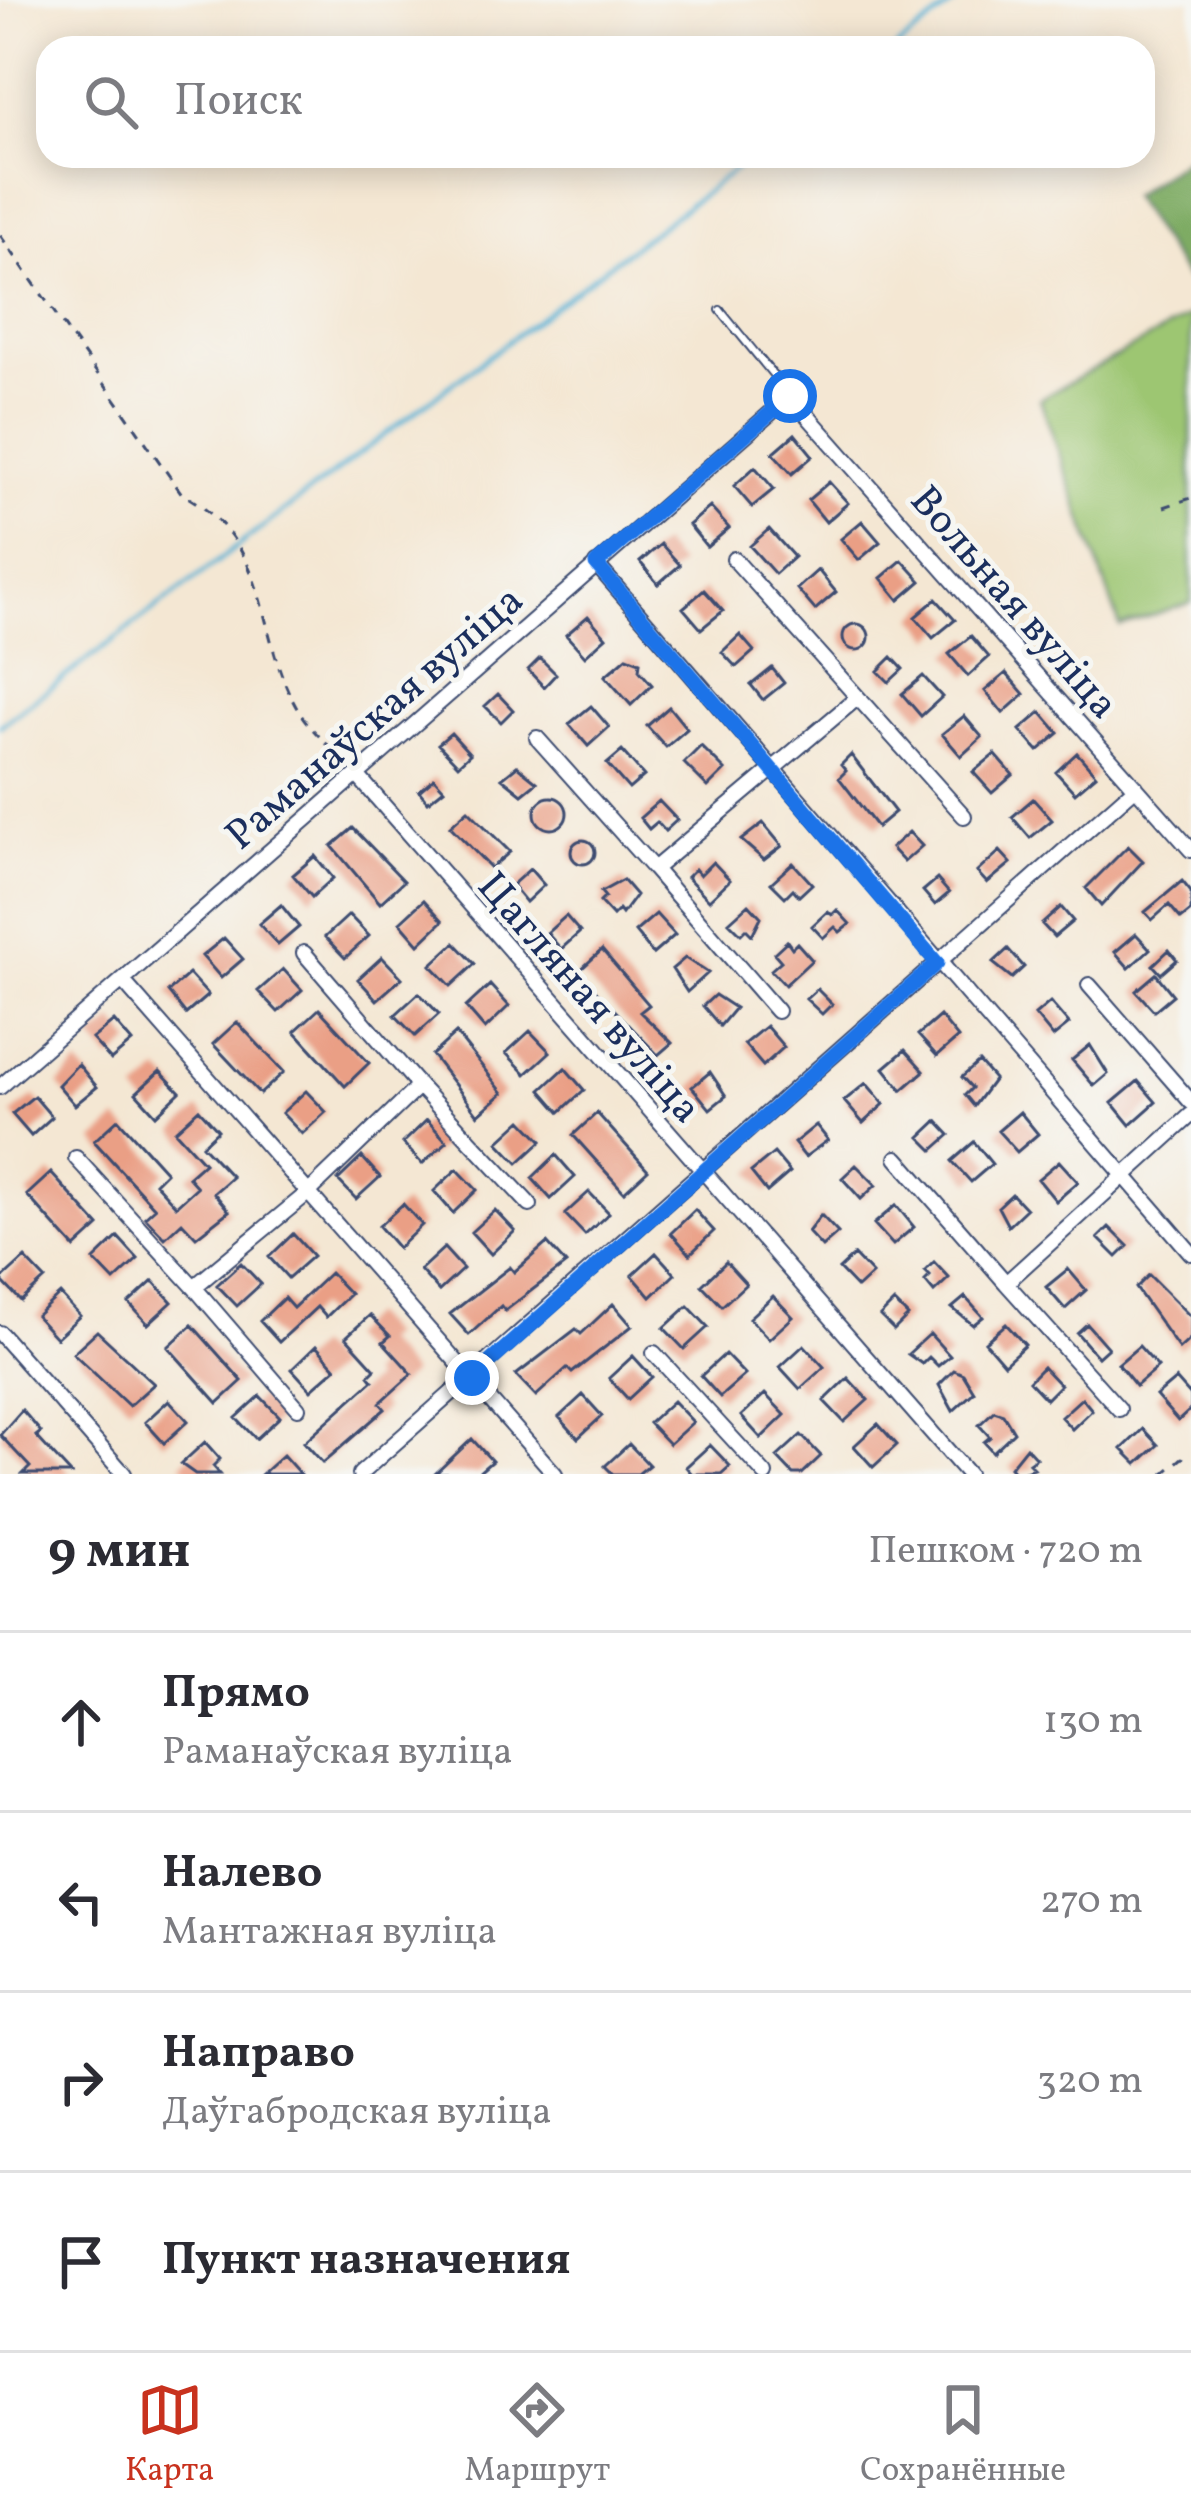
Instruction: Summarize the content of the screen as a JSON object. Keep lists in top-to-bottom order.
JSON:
{
  "streets": {
    "street": ["Вольная вуліца", "Раманаўская вуліца", "Цагляная вуліца"]
  },
  "crossings": [
    ["Вольная вуліца", "Раманаўская вуліца"],
    ["Раманаўская вуліца", "Цагляная вуліца"]
  ],
  "page": {
    "search": "Поиск",
    "heading": ["9 мин", "Пешком · 720 m"],
    "list": [
      ["Прямо", "Раманаўская вуліца", "130 m"],
      ["Налево", "Мантажная вуліца", "270 m"],
      ["Направо", "Даўгабродская вуліца", "320 m"],
      "Пункт назначения"
    ],
    "nav": ["Карта", "Маршрут", "Сохранённые"]
  }
}
